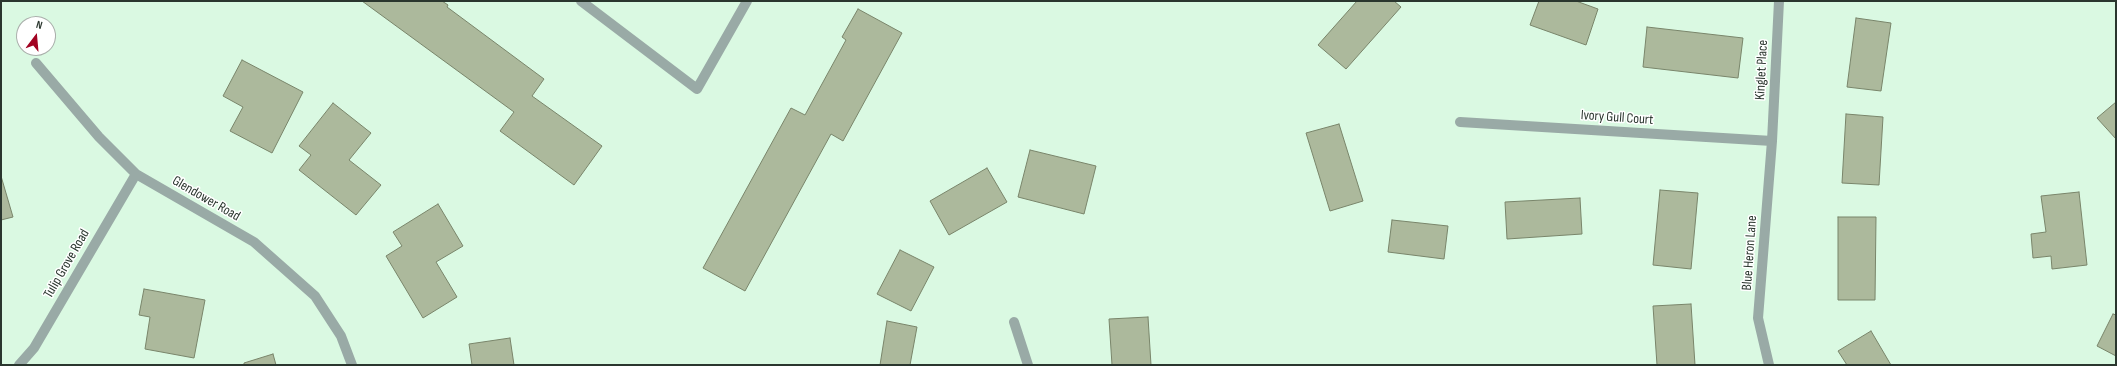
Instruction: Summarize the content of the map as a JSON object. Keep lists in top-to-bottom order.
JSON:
{
  "streets": {
    "street": [
      "Kinglet Place",
      "Ivory Gull Court",
      "Glendower Road",
      "Blue Heron Lane",
      "Tulip Grove Road"
    ]
  },
  "crossings": [
    ["Kinglet Place", "Ivory Gull Court"],
    ["Kinglet Place", "Blue Heron Lane"],
    ["Ivory Gull Court", "Blue Heron Lane"],
    ["Glendower Road", "Tulip Grove Road"]
  ],
  "north": "top"
}
